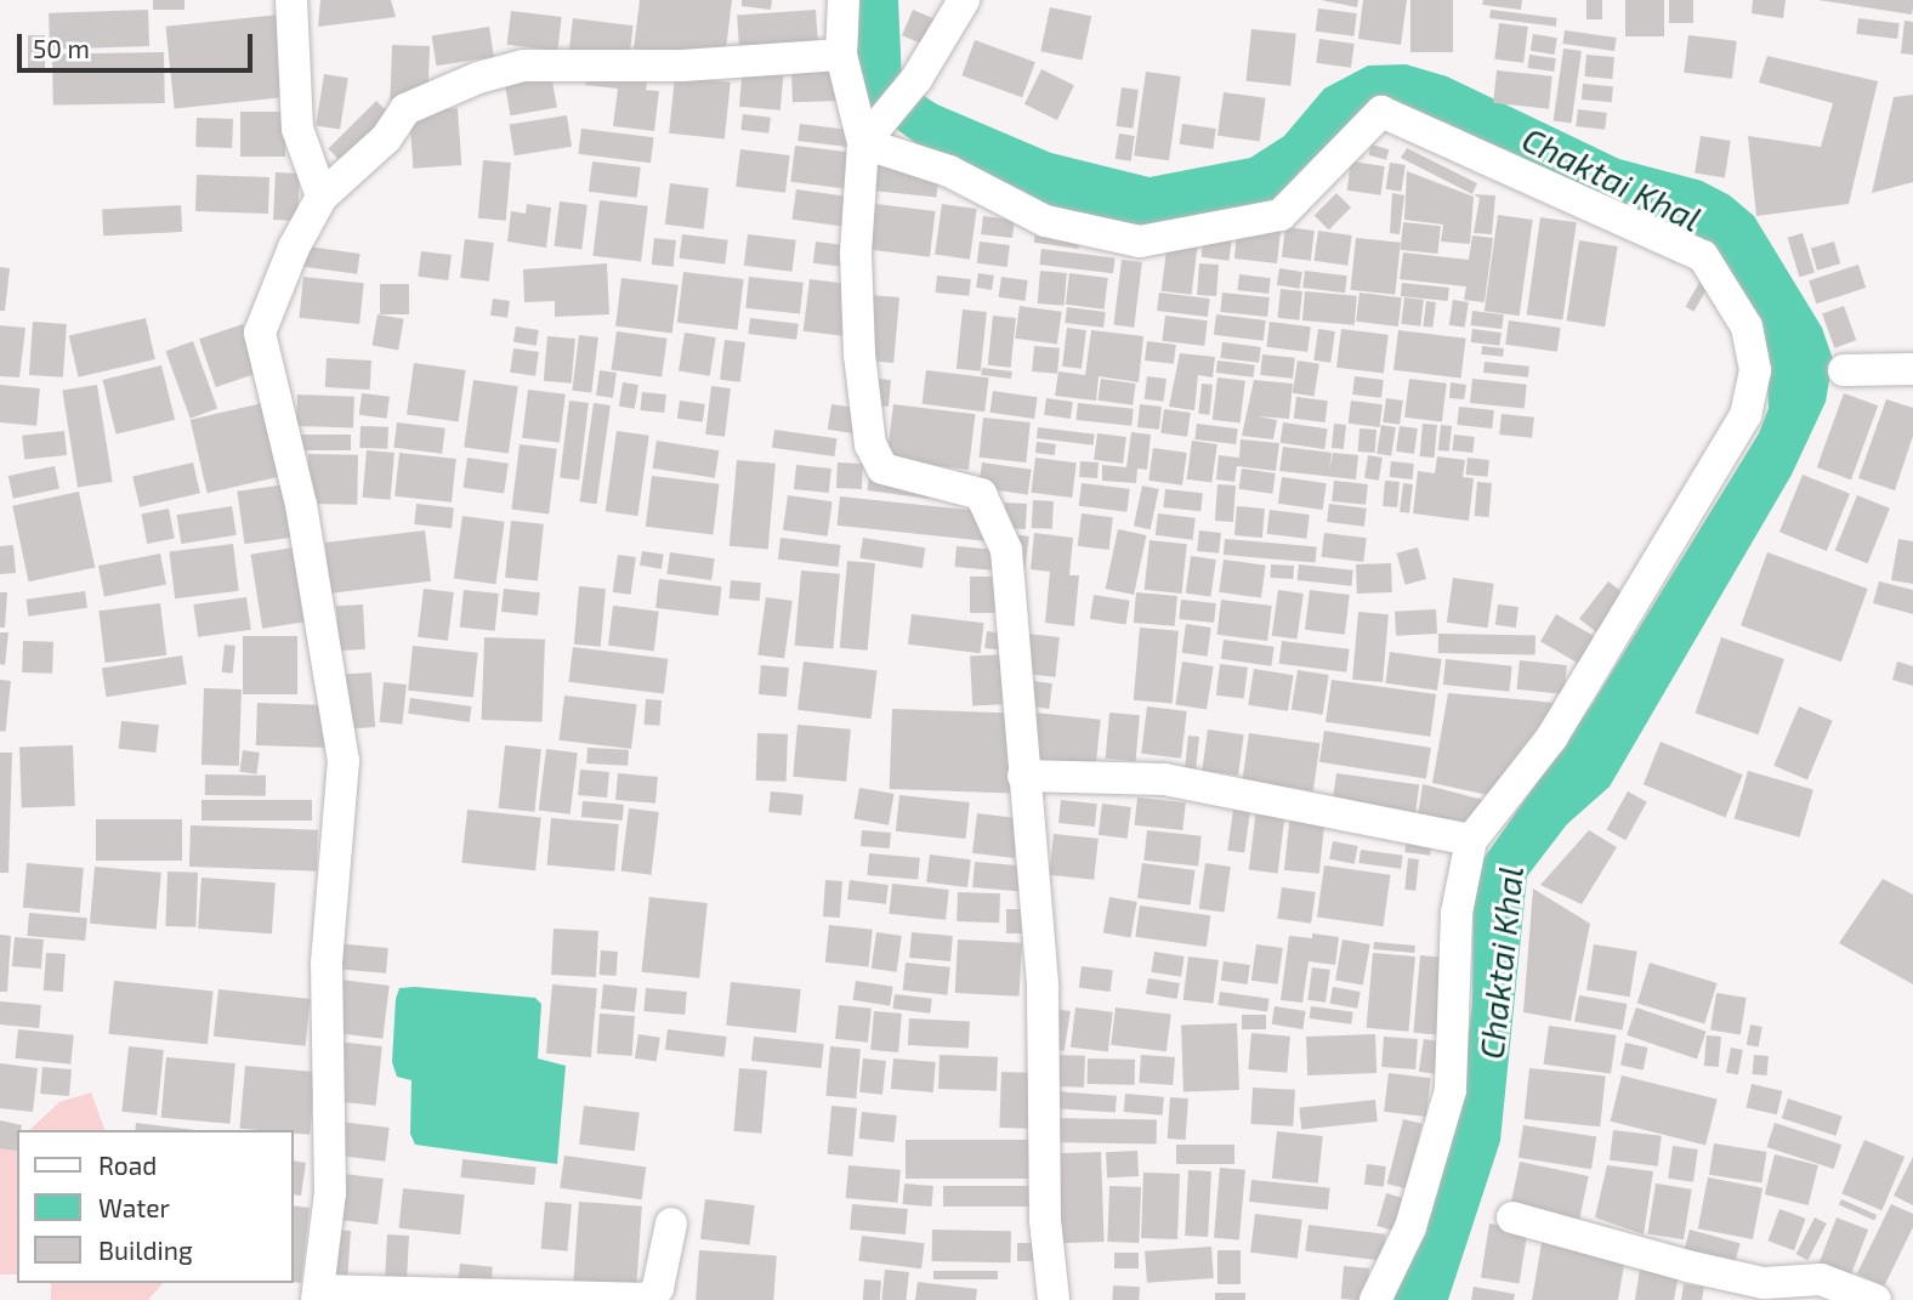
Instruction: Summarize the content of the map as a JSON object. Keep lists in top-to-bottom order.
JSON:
{
  "water": ["Chaktai Khal"],
  "legend": ["Road", "Water", "Building"],
  "scale_bar": "50 m"
}
